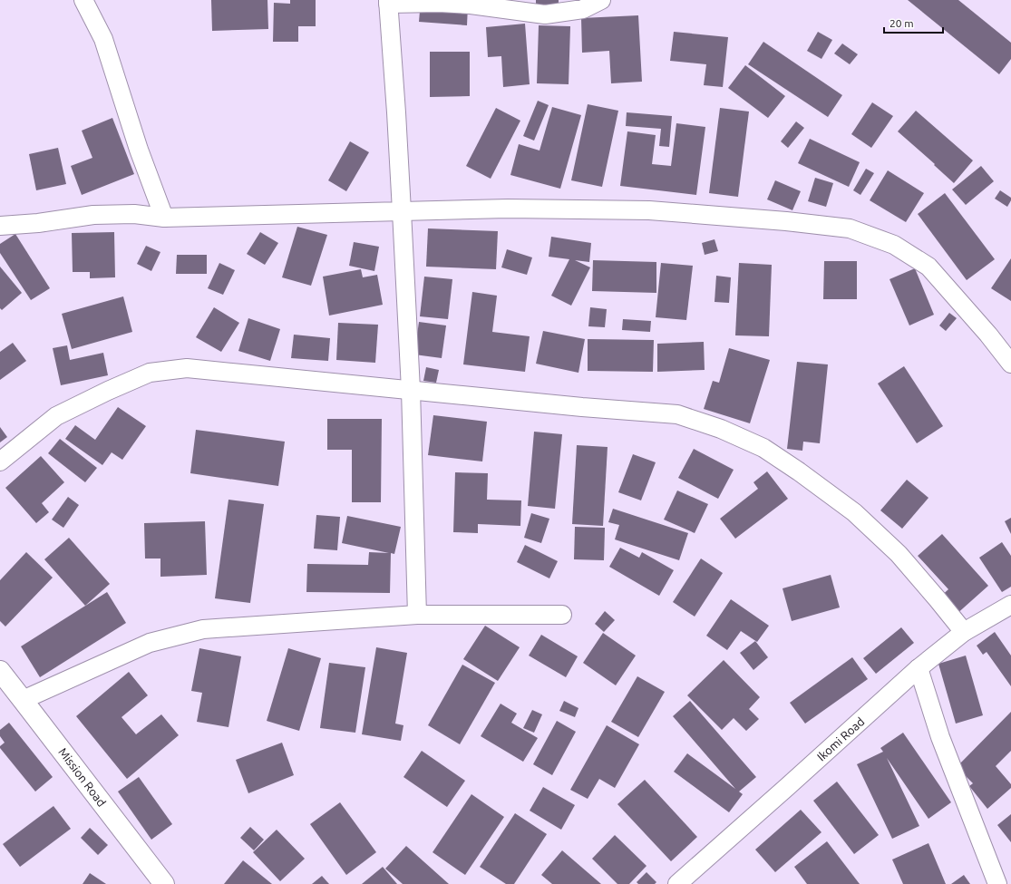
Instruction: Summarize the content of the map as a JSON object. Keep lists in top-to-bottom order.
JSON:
{
  "streets": {
    "street": ["Ikomi Road", "Mission Road"]
  },
  "scale_bar": "20 m"
}
